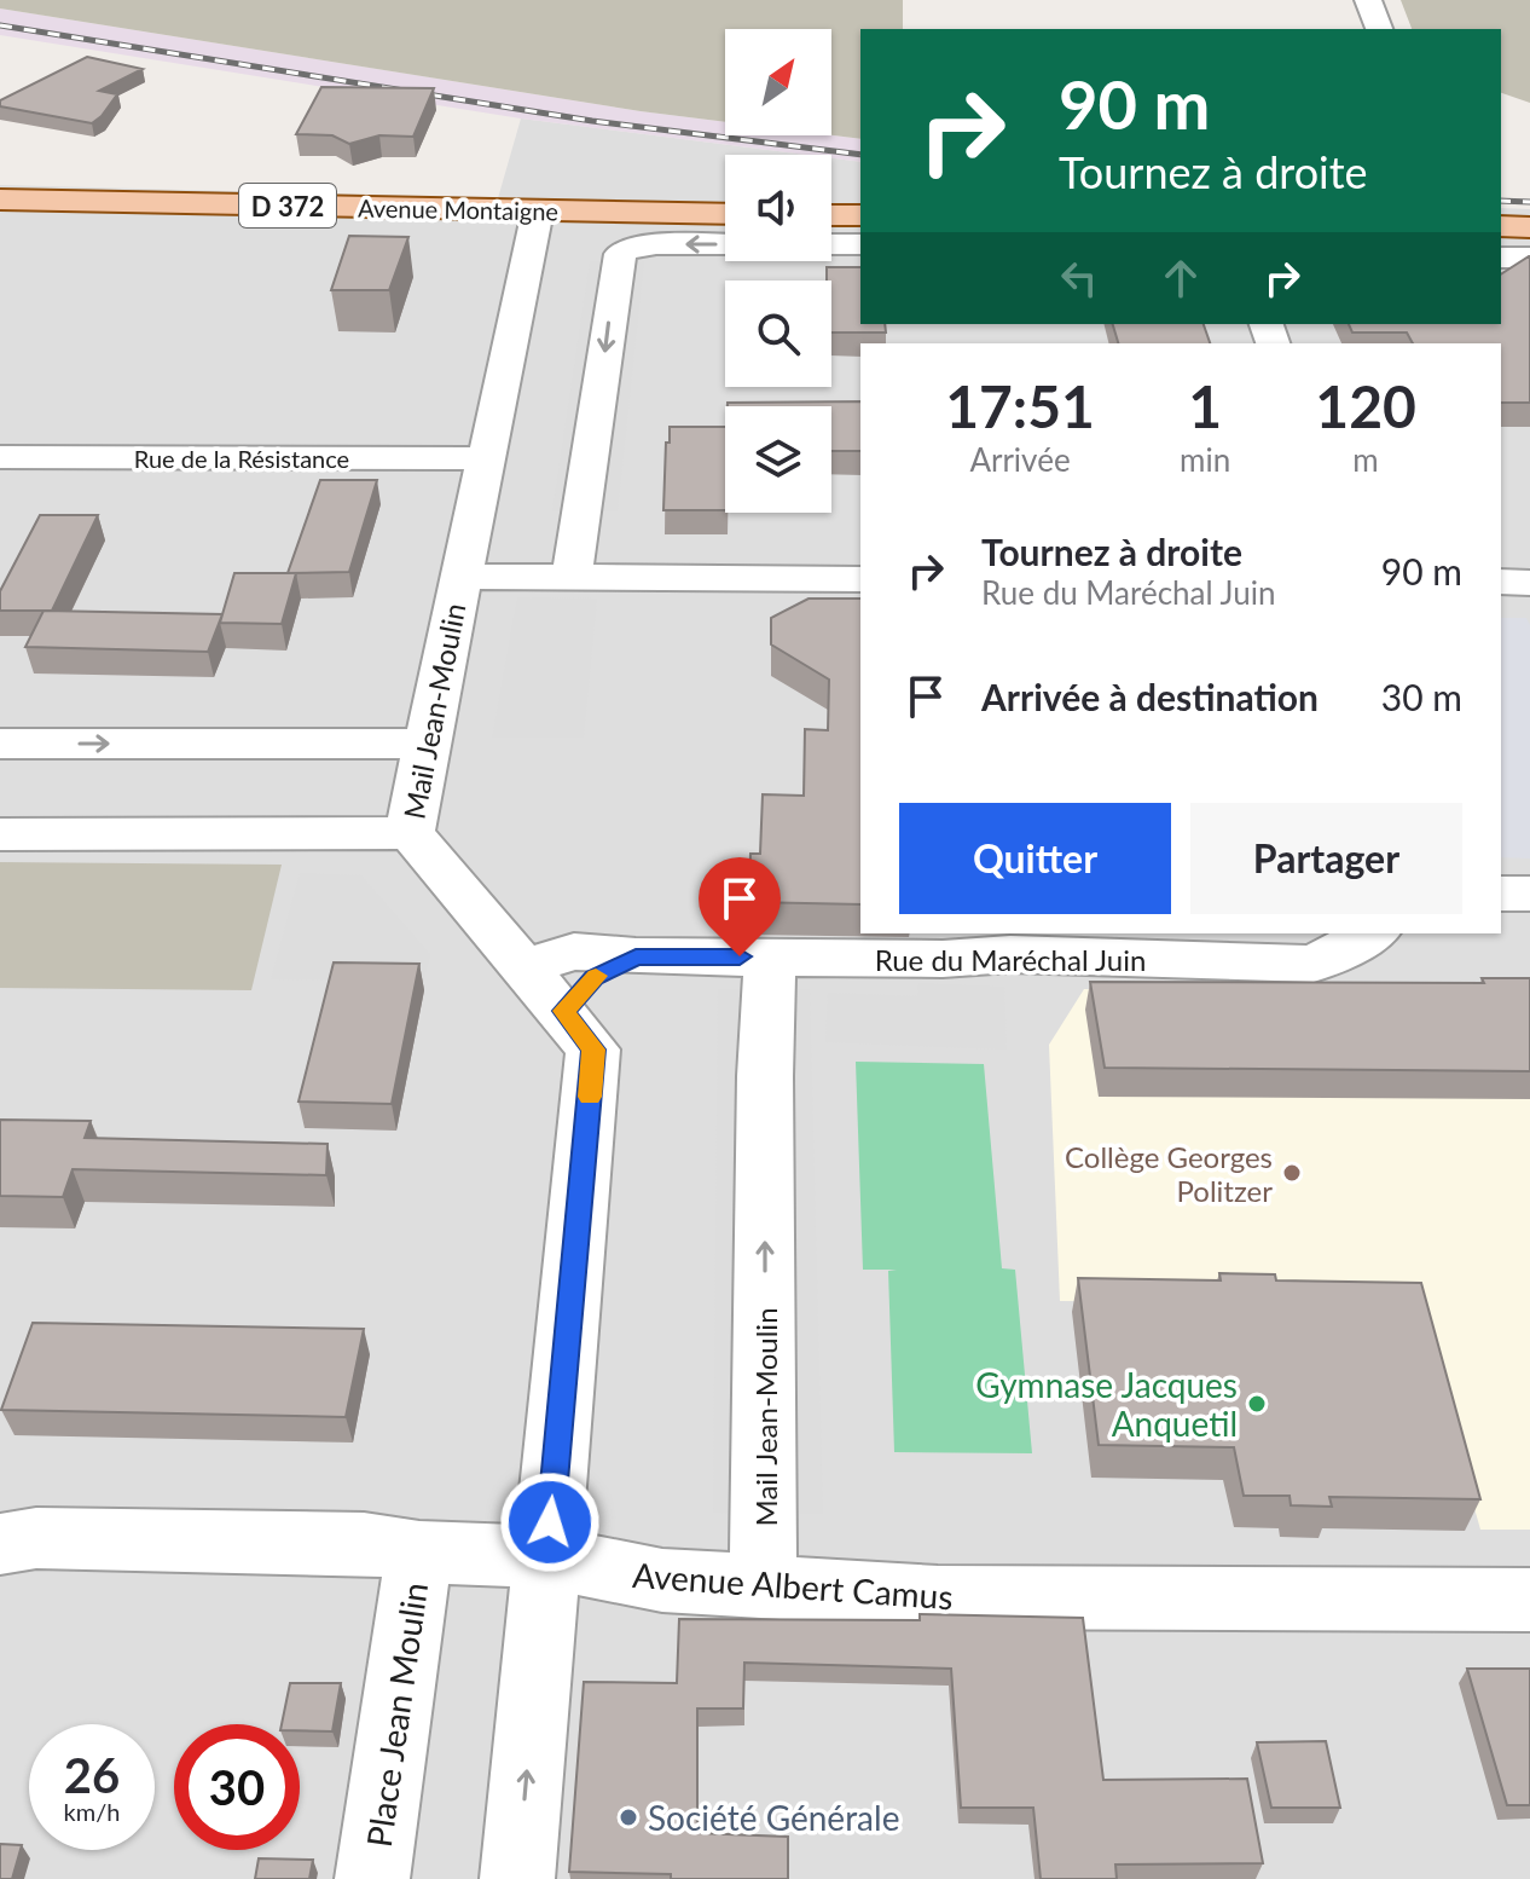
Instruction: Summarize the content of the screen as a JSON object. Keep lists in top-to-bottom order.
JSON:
{
  "streets": {
    "main road": ["D 372", "Avenue Montaigne"],
    "street": [
      "Rue de la Résistance",
      "Mail Jean-Moulin",
      "Rue du Maréchal Juin",
      "Avenue Albert Camus",
      "Place Jean Moulin"
    ]
  },
  "crossings": [
    ["Avenue Montaigne", "Mail Jean-Moulin"],
    ["Rue de la Résistance", "Mail Jean-Moulin"],
    ["Mail Jean-Moulin", "Rue du Maréchal Juin"],
    ["Mail Jean-Moulin", "Avenue Albert Camus"],
    ["Avenue Albert Camus", "Place Jean Moulin"]
  ],
  "places": ["Collège Georges Politzer", "Gymnase Jacques Anquetil", "Société Générale"],
  "north": "top right",
  "page": {
    "turn": ["90 m", "Tournez à droite"],
    "eta": [
      "17:51",
      "Arrivée",
      "1",
      "min",
      "120",
      "m"
    ],
    "list": [
      {
        "name": "Tournez à droite",
        "note": "Rue du Maréchal Juin",
        "value": "90 m"
      },
      {
        "name": "Arrivée à destination",
        "value": "30 m"
      }
    ],
    "buttons": ["Quitter", "Partager"],
    "speed": "26 km/h",
    "limit": "30"
  }
}
